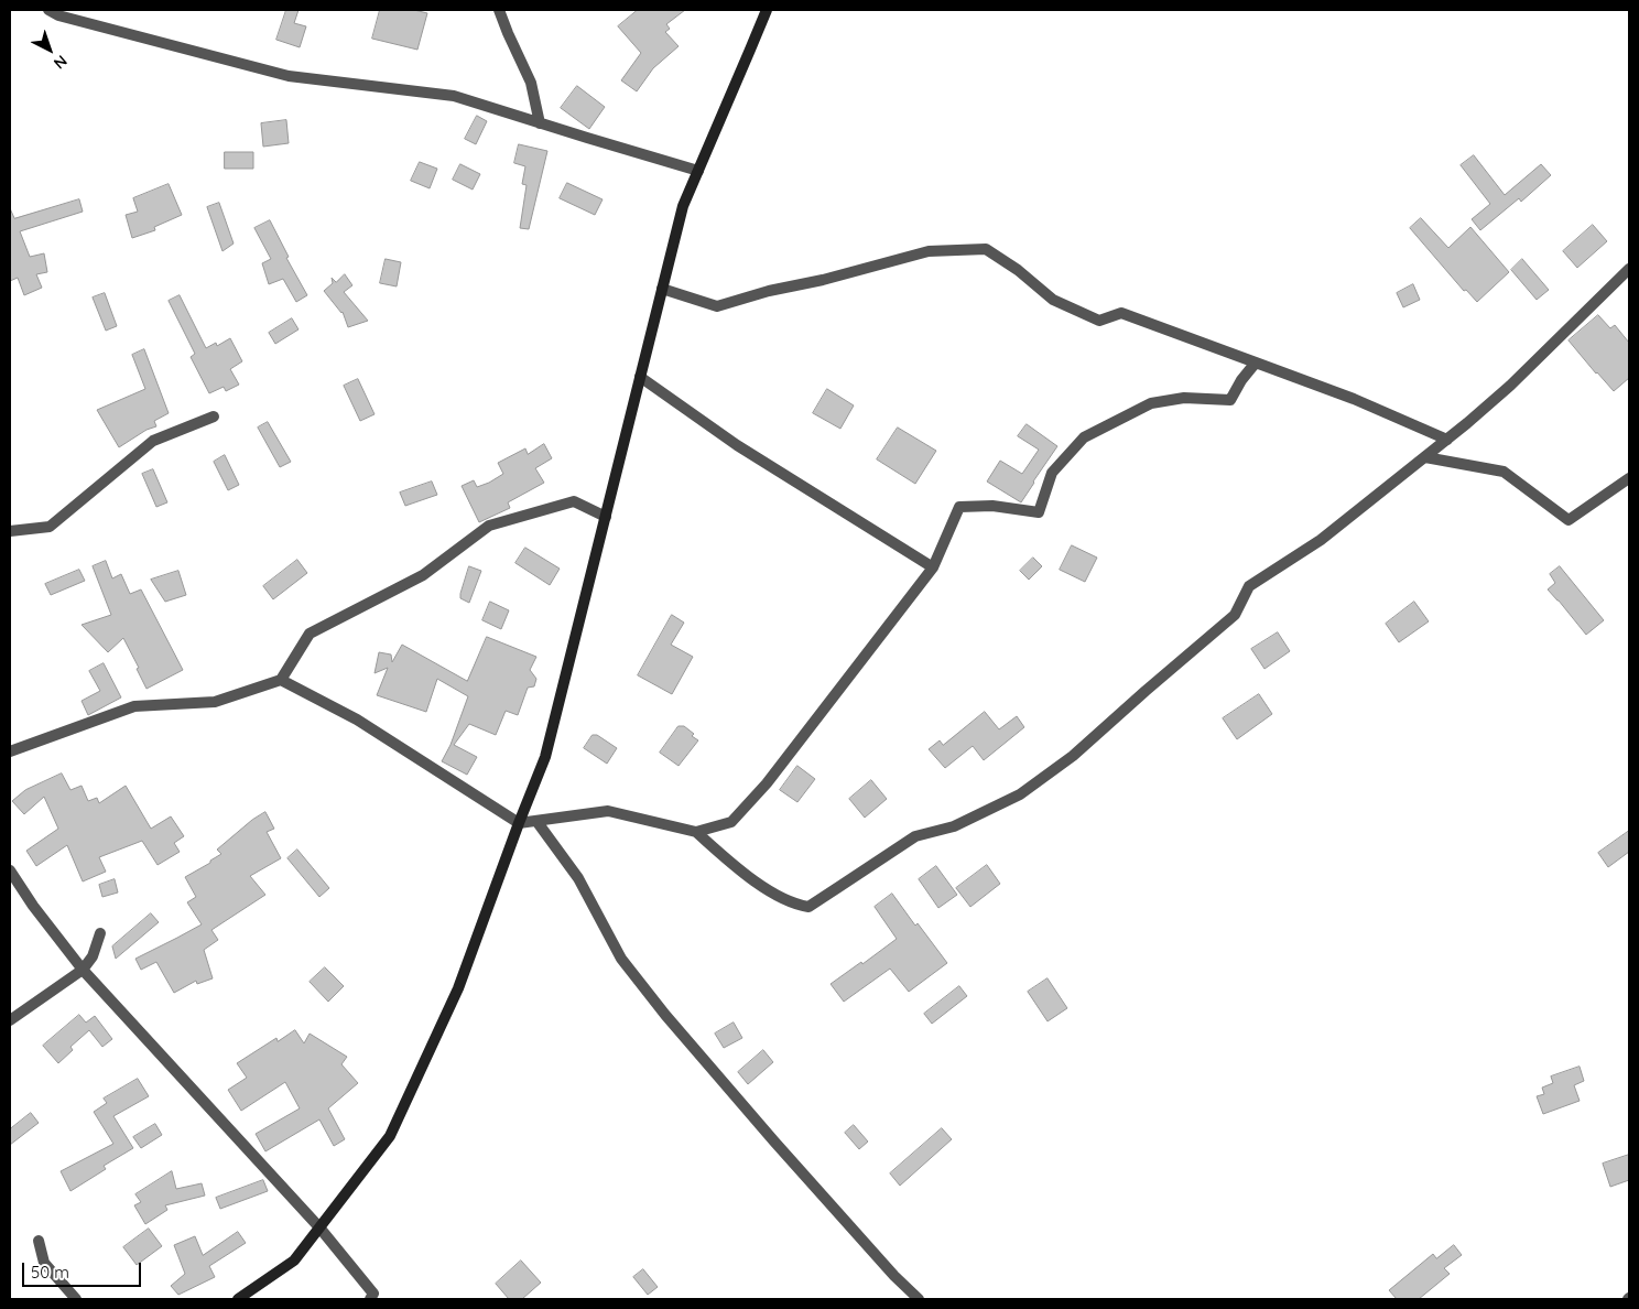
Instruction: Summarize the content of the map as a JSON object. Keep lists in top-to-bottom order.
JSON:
{
  "scale_bar": "50 m",
  "north": "bottom right"
}
